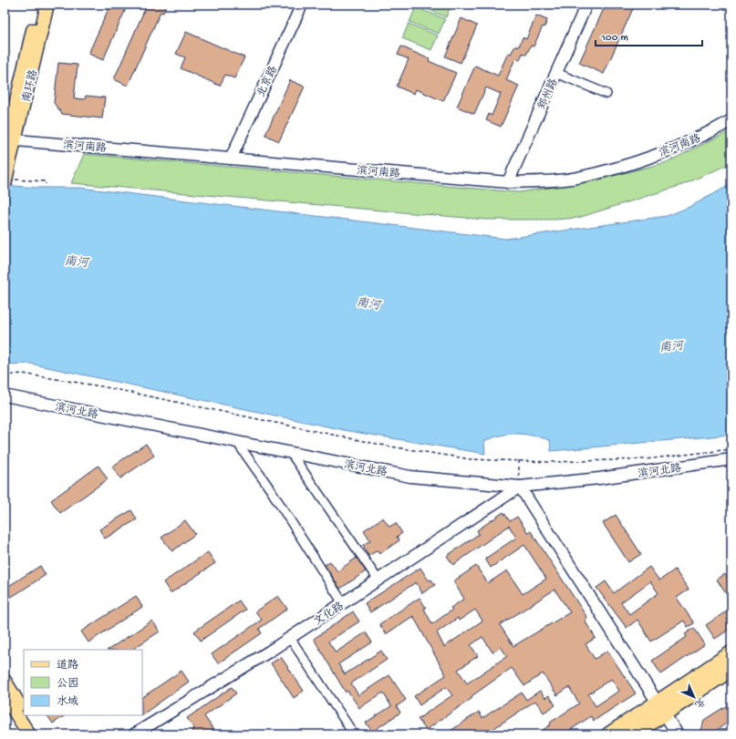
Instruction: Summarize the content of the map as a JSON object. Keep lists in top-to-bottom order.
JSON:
{
  "streets": {
    "main road": ["南环路"],
    "street": [
      "北京路",
      "郑州路",
      "滨河南路",
      "滨河北路",
      "文化路"
    ]
  },
  "crossings": [
    ["北京路", "滨河南路"],
    ["南环路", "滨河南路"],
    ["郑州路", "滨河南路"],
    ["滨河北路", "文化路"]
  ],
  "water": ["南河"],
  "legend": ["道路", "公园", "水域"],
  "scale_bar": "100 m",
  "north": "bottom right"
}
